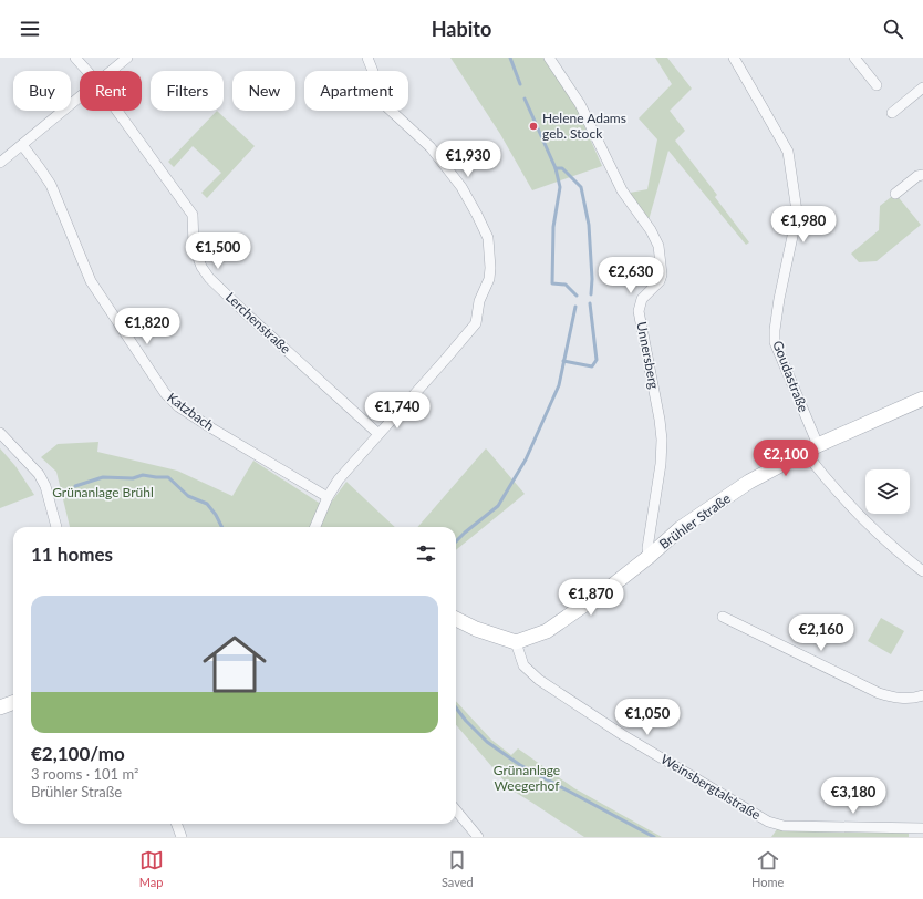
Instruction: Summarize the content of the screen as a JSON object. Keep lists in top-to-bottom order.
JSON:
{
  "streets": {
    "main road": ["Brühler Straße"],
    "street": [
      "Lerchenstraße",
      "Unnersberg",
      "Goudastraße",
      "Katzbach",
      "Weinsbergtalstraße"
    ]
  },
  "crossings": [
    ["Unnersberg", "Brühler Straße"],
    ["Goudastraße", "Brühler Straße"],
    ["Brühler Straße", "Weinsbergtalstraße"]
  ],
  "parks": ["Grünanlage Brühl", "Grünanlage Weegerhof"],
  "places": ["Helene Adams geb. Stock"],
  "page": {
    "header": "Habito",
    "chip": [
      "Buy",
      "Rent",
      "Filters",
      "New",
      "Apartment"
    ],
    "price": [
      "€1,930",
      "€1,980",
      "€1,500",
      "€2,630",
      "€1,820",
      "€1,740",
      "€2,100",
      "€1,870",
      "€2,160",
      "€1,050",
      "€3,180"
    ],
    "heading": "11 homes",
    "list": [
      {
        "name": "€2,100/mo",
        "note": "3 rooms · 101 m² · Brühler Straße"
      }
    ],
    "tabs": ["Map", "Saved", "Home"]
  }
}
